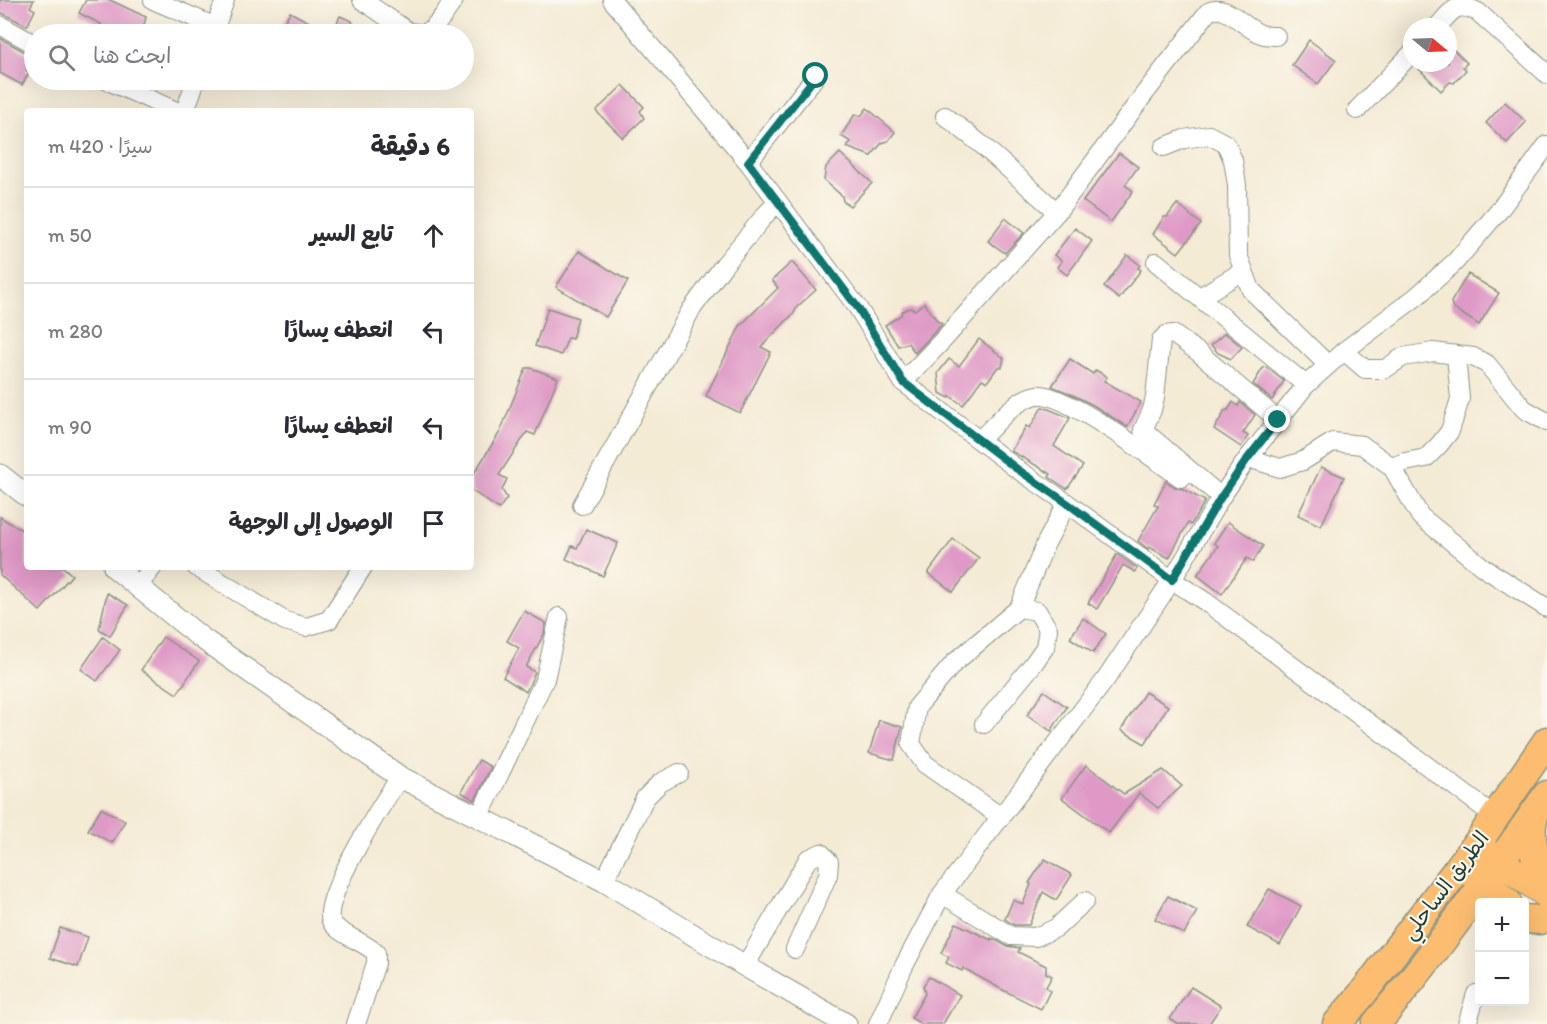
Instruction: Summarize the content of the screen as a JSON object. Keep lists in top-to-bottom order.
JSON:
{
  "streets": {
    "highway": ["الطريق الساحلي"]
  },
  "north": "right",
  "page": {
    "search": "ابحث هنا",
    "heading": ["6 دقيقة", "سيرًا · 420 m"],
    "list": [
      ["تابع السير", "50 m"],
      ["انعطف يسارًا", "280 m"],
      ["انعطف يسارًا", "90 m"],
      "الوصول إلى الوجهة"
    ],
    "map_buttons": ["+", "−"]
  }
}
